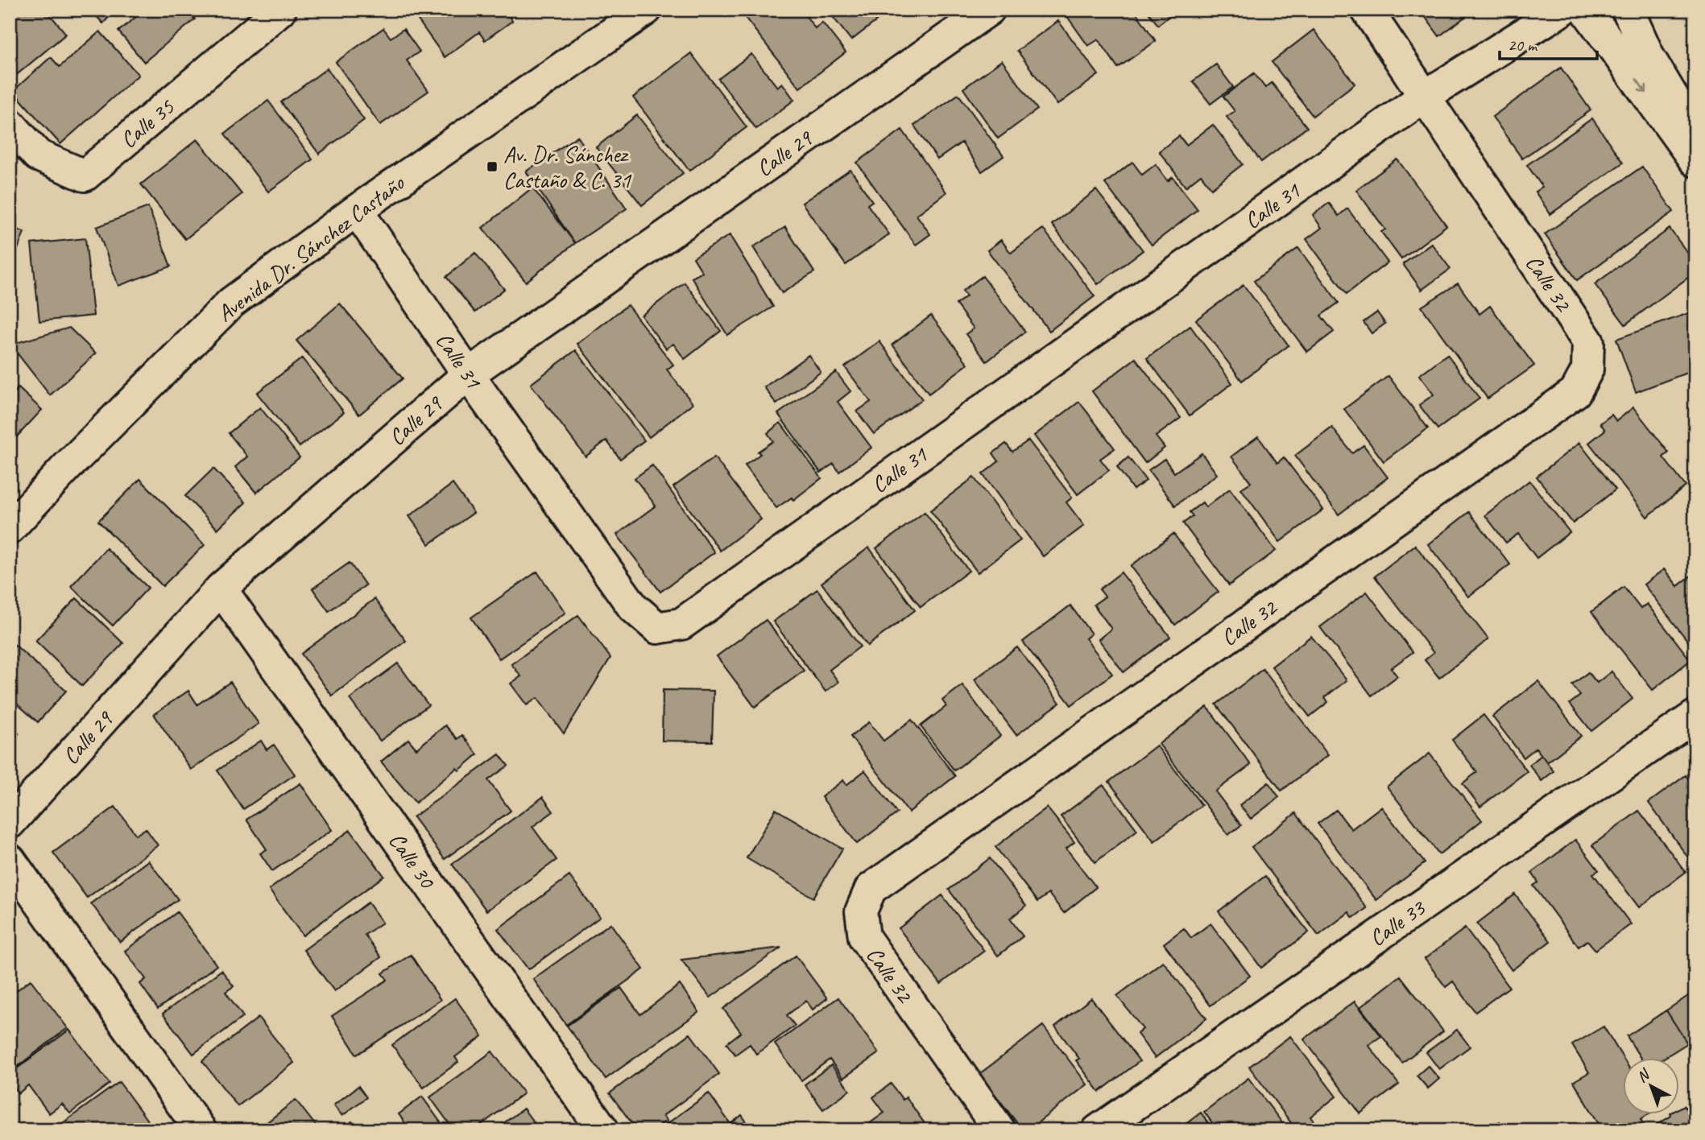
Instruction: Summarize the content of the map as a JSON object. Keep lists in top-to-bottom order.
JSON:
{
  "streets": {
    "street": [
      "Calle 35",
      "Calle 29",
      "Calle 31",
      "Avenida Dr. Sánchez Castaño",
      "Calle 32",
      "Calle 30",
      "Calle 33"
    ]
  },
  "crossings": [
    ["Calle 29", "Calle 31"],
    ["Calle 29", "Calle 30"],
    ["Calle 31", "Avenida Dr. Sánchez Castaño"],
    ["Calle 31", "Calle 32"]
  ],
  "places": {
    "transit": ["Av. Dr. Sánchez Castaño & C. 31"]
  },
  "scale_bar": "20 m",
  "north": "top left"
}
